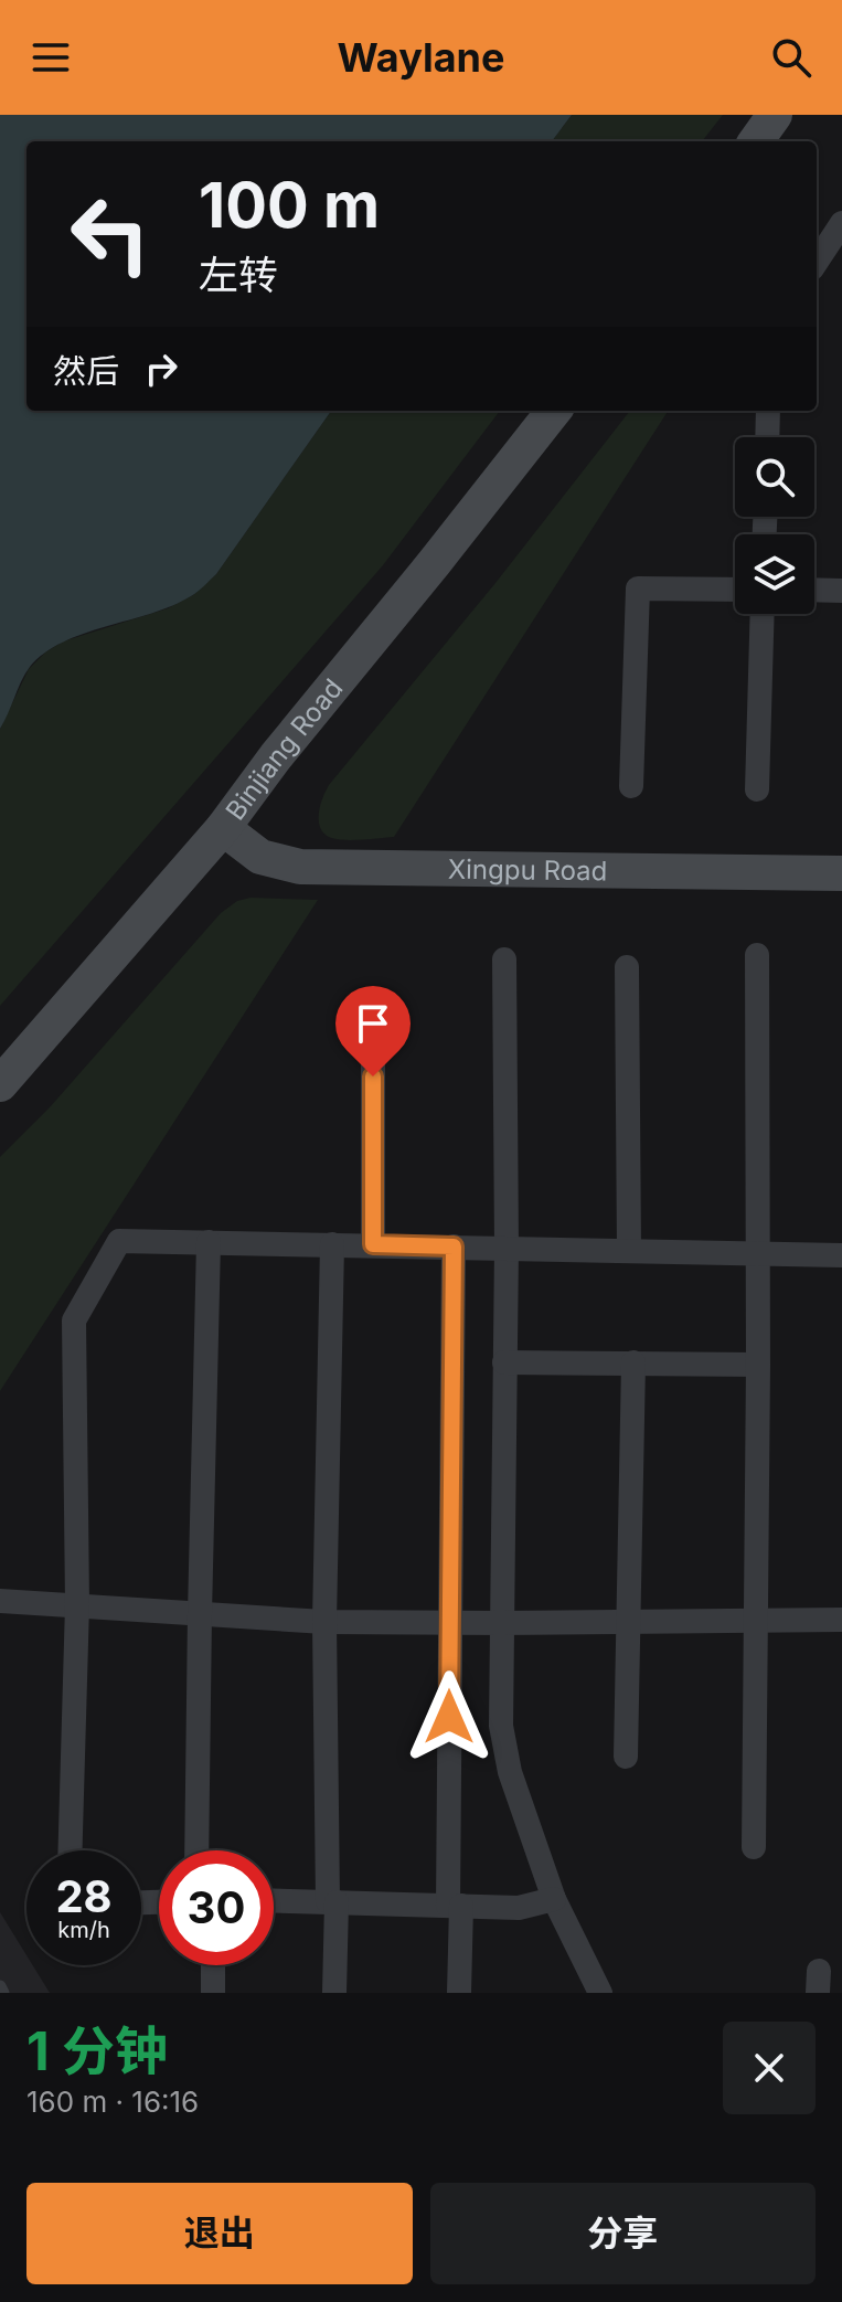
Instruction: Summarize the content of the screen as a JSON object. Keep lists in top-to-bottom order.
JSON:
{
  "streets": {
    "main road": ["Binjiang Road", "Xingpu Road"]
  },
  "crossings": [
    ["Binjiang Road", "Xingpu Road"]
  ],
  "page": {
    "header": "Waylane",
    "turn": ["100 m", "左转"],
    "then": "然后",
    "speed": "28 km/h",
    "limit": "30",
    "heading": ["1 分钟", "160 m · 16:16"],
    "buttons": ["退出", "分享"]
  }
}
